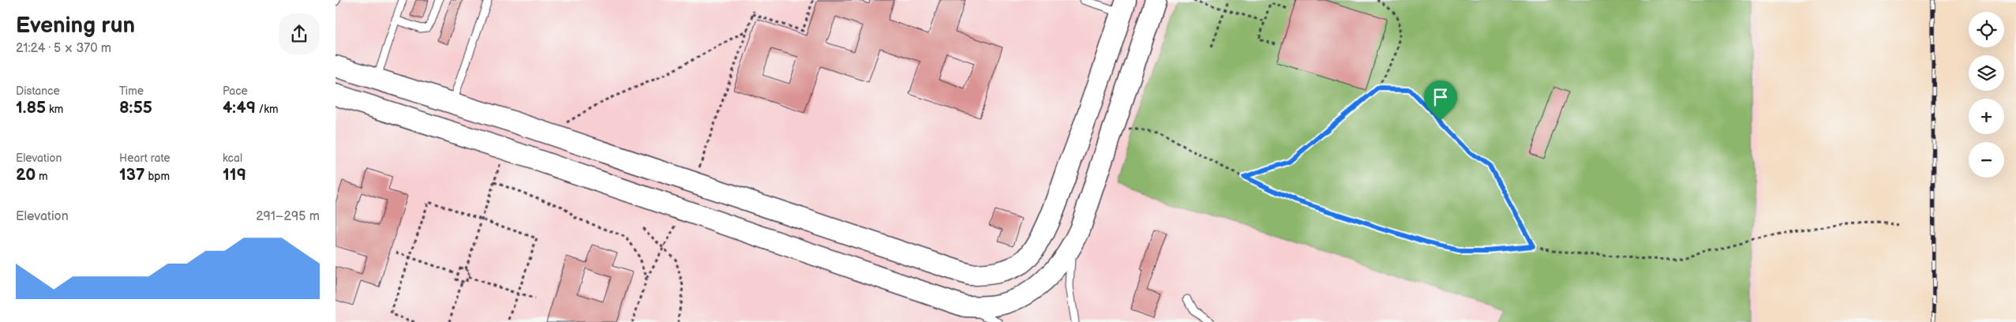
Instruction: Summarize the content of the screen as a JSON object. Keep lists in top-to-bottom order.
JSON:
{
  "page": {
    "heading": ["Evening run", "21:24 · 5 × 370 m"],
    "map_buttons": ["+", "−"],
    "stats": [
      ["Distance", "1.85 km"],
      ["Time", "8:55"],
      ["Pace", "4:49 /km"],
      ["Elevation", "20 m"],
      ["Heart rate", "137 bpm"],
      ["kcal", "119"]
    ],
    "chart": ["Elevation", "291–295 m"]
  }
}
